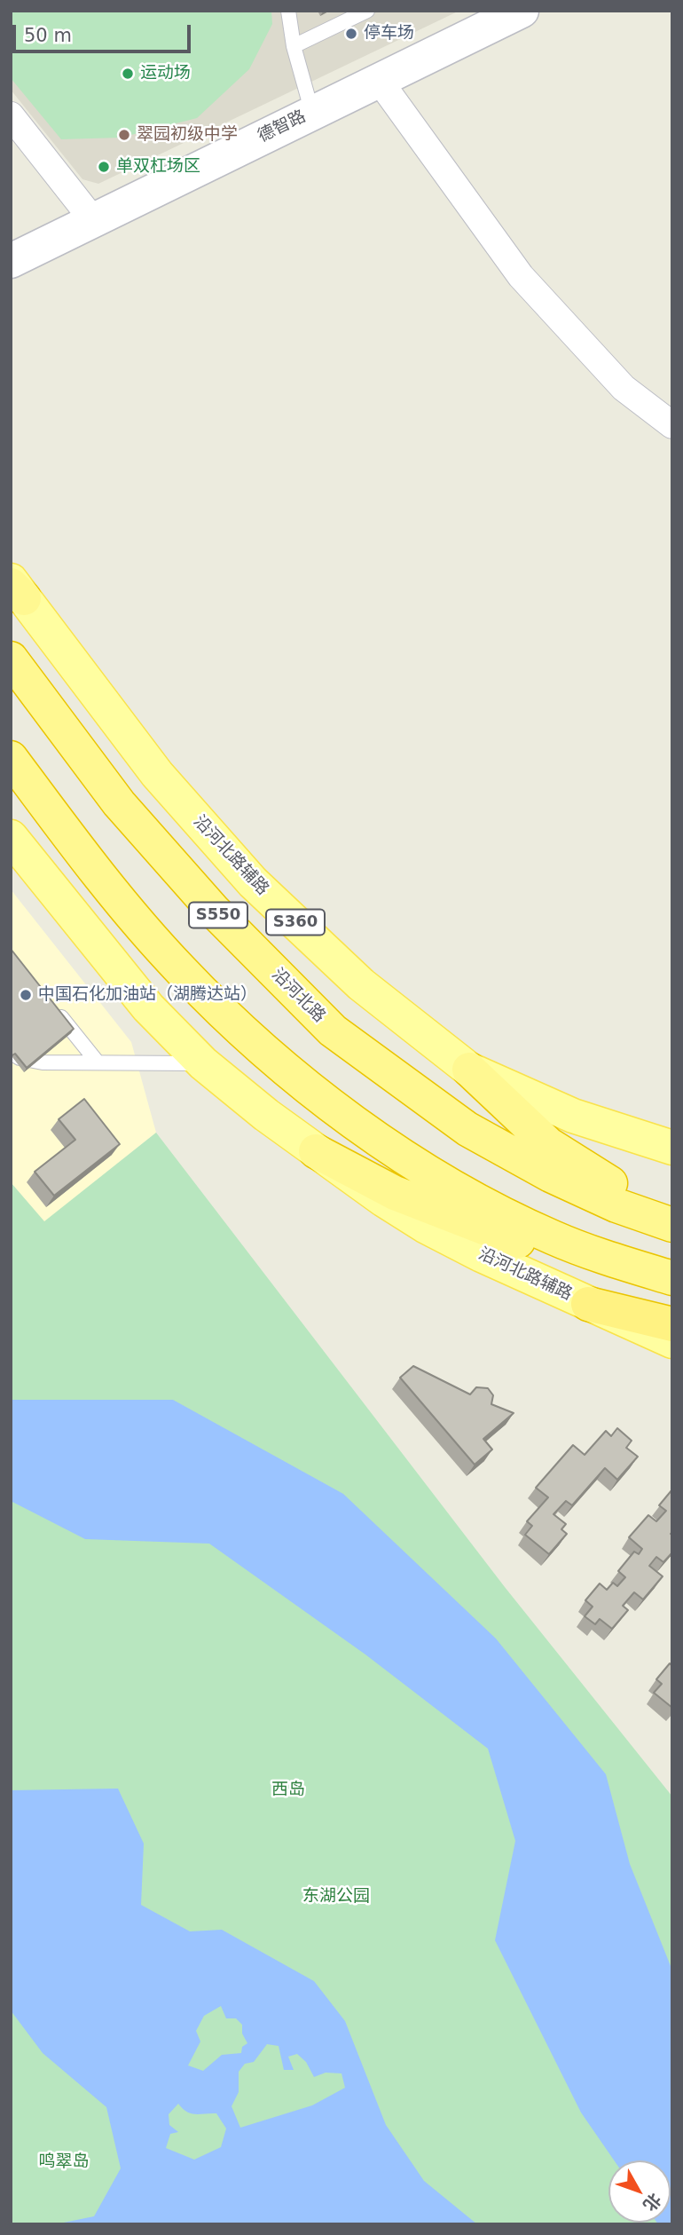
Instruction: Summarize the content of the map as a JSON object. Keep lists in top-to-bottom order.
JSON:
{
  "streets": {
    "highway": ["S550", "沿河北路"],
    "main road": ["沿河北路辅路", "S360"],
    "street": ["德智路"]
  },
  "parks": ["西岛", "东湖公园", "鸣翠岛"],
  "places": [
    "停车场",
    "运动场",
    "翠园初级中学",
    "单双杠场区",
    "中国石化加油站（湖腾达站）"
  ],
  "scale_bar": "50 m",
  "north": "bottom right"
}
